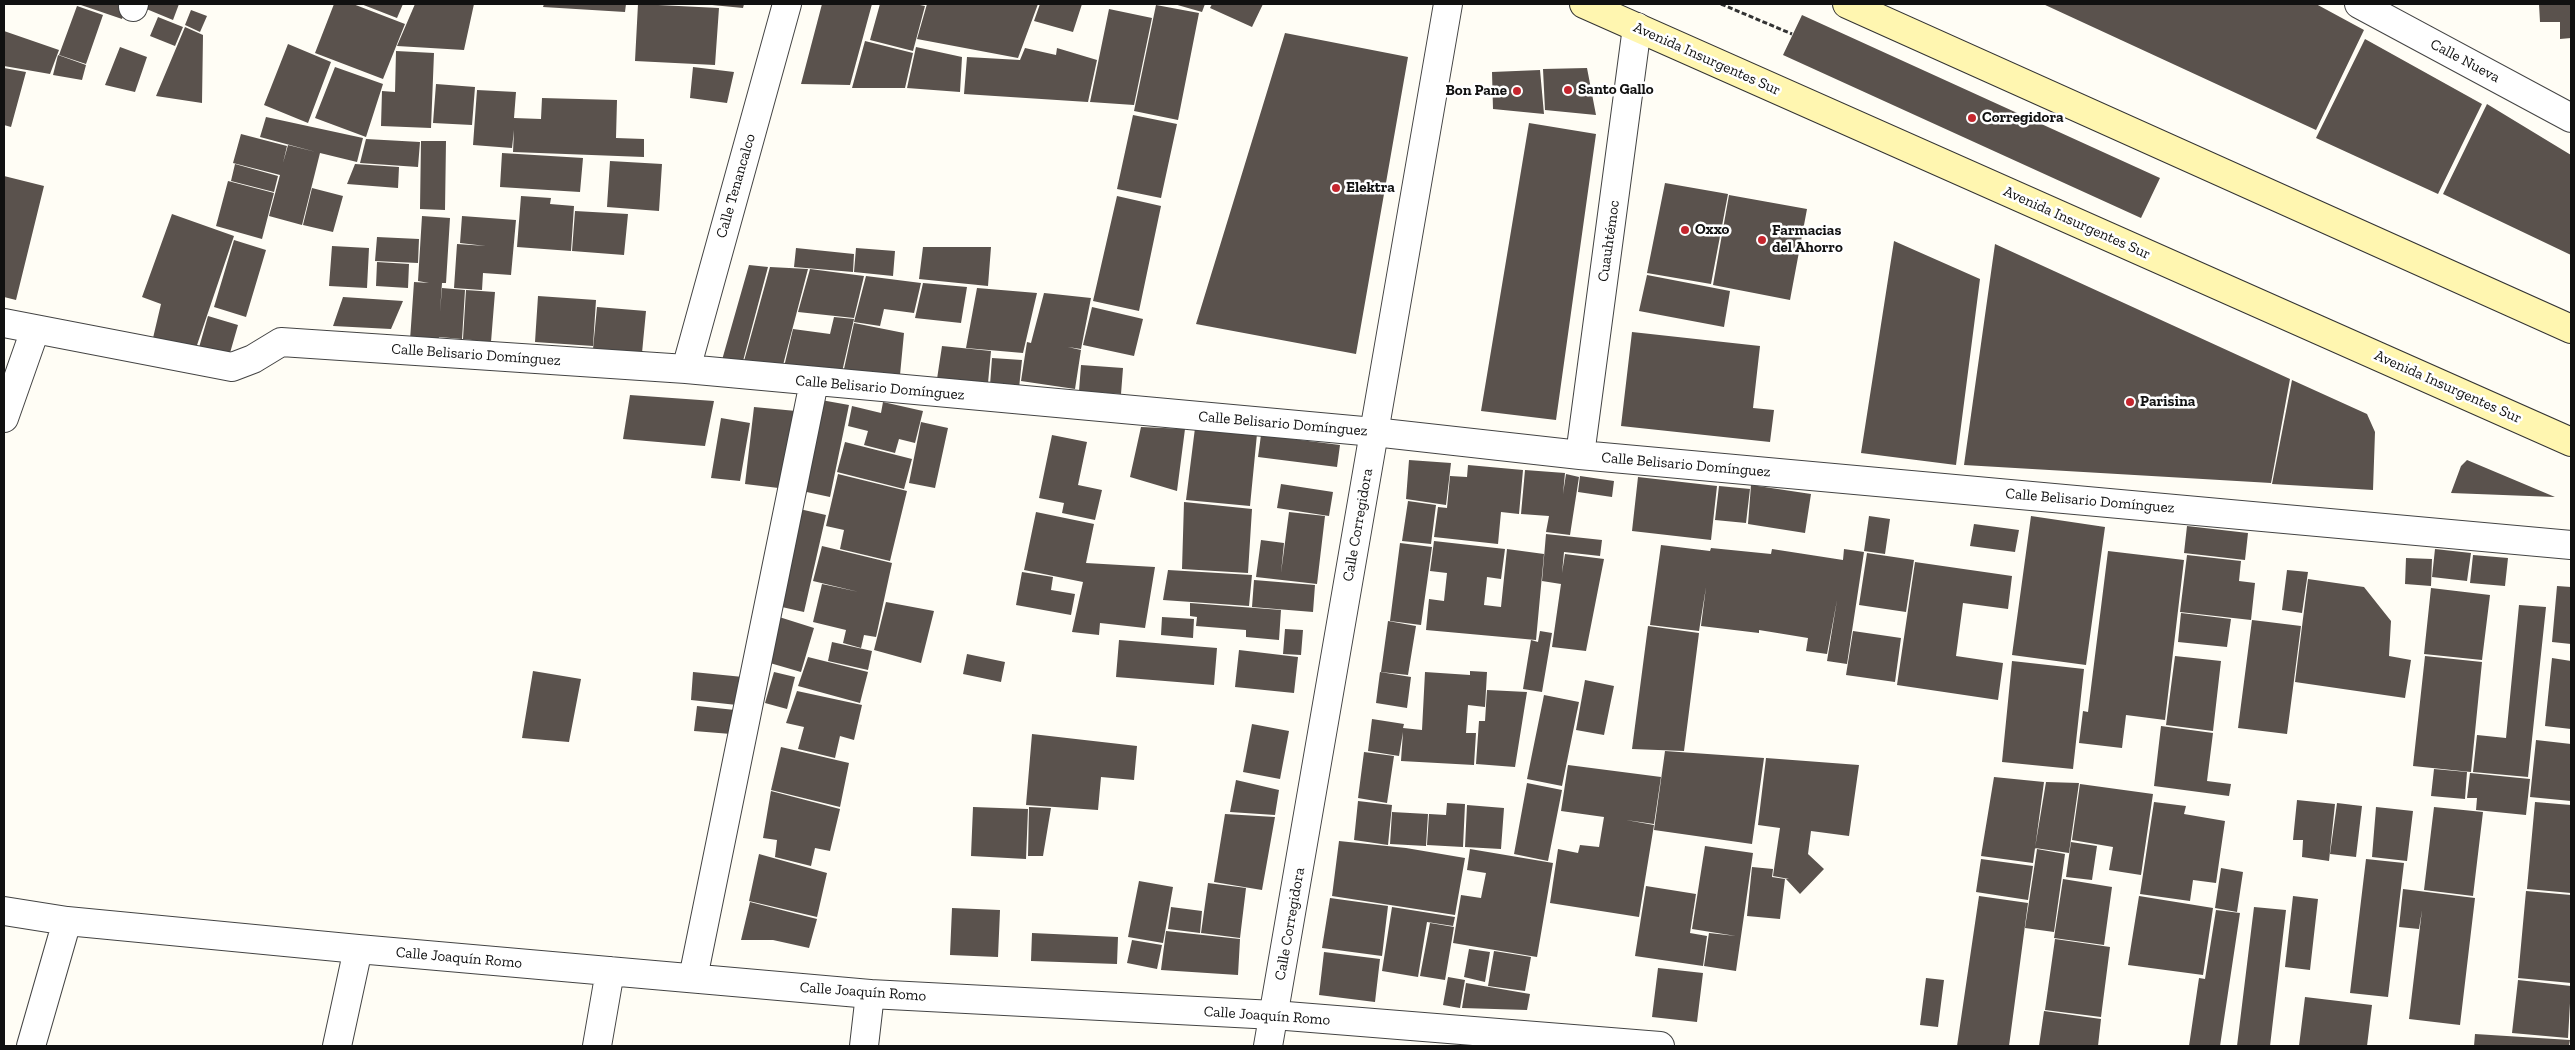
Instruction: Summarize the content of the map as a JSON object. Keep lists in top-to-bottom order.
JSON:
{
  "streets": {
    "main road": ["Avenida Insurgentes Sur"],
    "street": [
      "Calle Nueva",
      "Calle Tenancalco",
      "Cuauhtémoc",
      "Calle Belisario Domínguez",
      "Calle Corregidora",
      "Calle Joaquín Romo"
    ]
  },
  "crossings": [
    ["Avenida Insurgentes Sur", "Cuauhtémoc"],
    ["Calle Tenancalco", "Calle Belisario Domínguez"],
    ["Cuauhtémoc", "Calle Belisario Domínguez"],
    ["Calle Belisario Domínguez", "Calle Corregidora"],
    ["Calle Corregidora", "Calle Joaquín Romo"]
  ],
  "places": [
    "Santo Gallo",
    "Bon Pane",
    "Corregidora",
    "Elektra",
    "Oxxo",
    "Farmacias del Ahorro",
    "Parisina"
  ]
}
